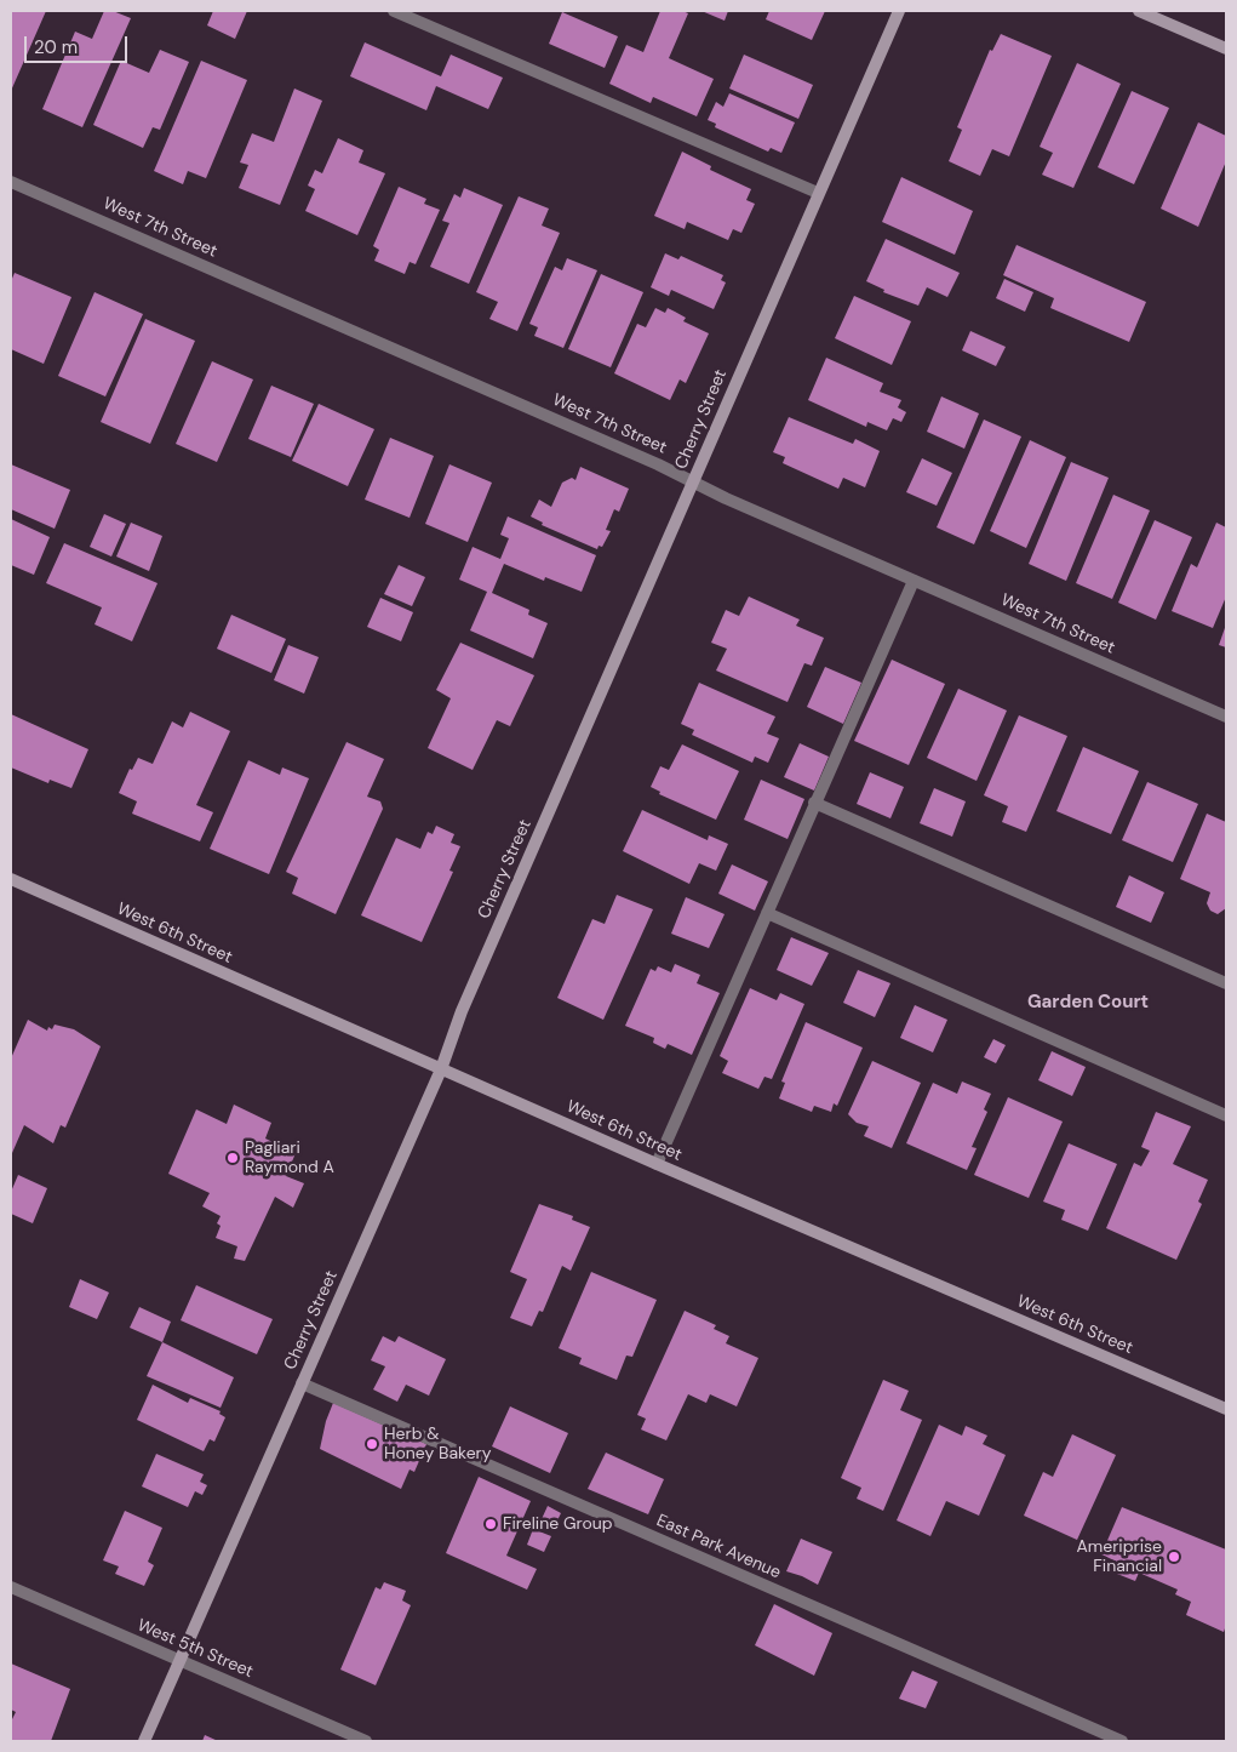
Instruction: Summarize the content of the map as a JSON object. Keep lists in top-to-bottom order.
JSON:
{
  "streets": {
    "street": [
      "West 7th Street",
      "Cherry Street",
      "West 6th Street",
      "East Park Avenue",
      "West 5th Street"
    ]
  },
  "crossings": [
    ["West 7th Street", "Cherry Street"],
    ["Cherry Street", "West 6th Street"],
    ["Cherry Street", "East Park Avenue"],
    ["Cherry Street", "West 5th Street"]
  ],
  "districts": ["Garden Court"],
  "places": [
    "Pagliari Raymond A",
    "Herb & Honey Bakery",
    "Fireline Group",
    "Ameriprise Financial"
  ],
  "scale_bar": "20 m"
}
